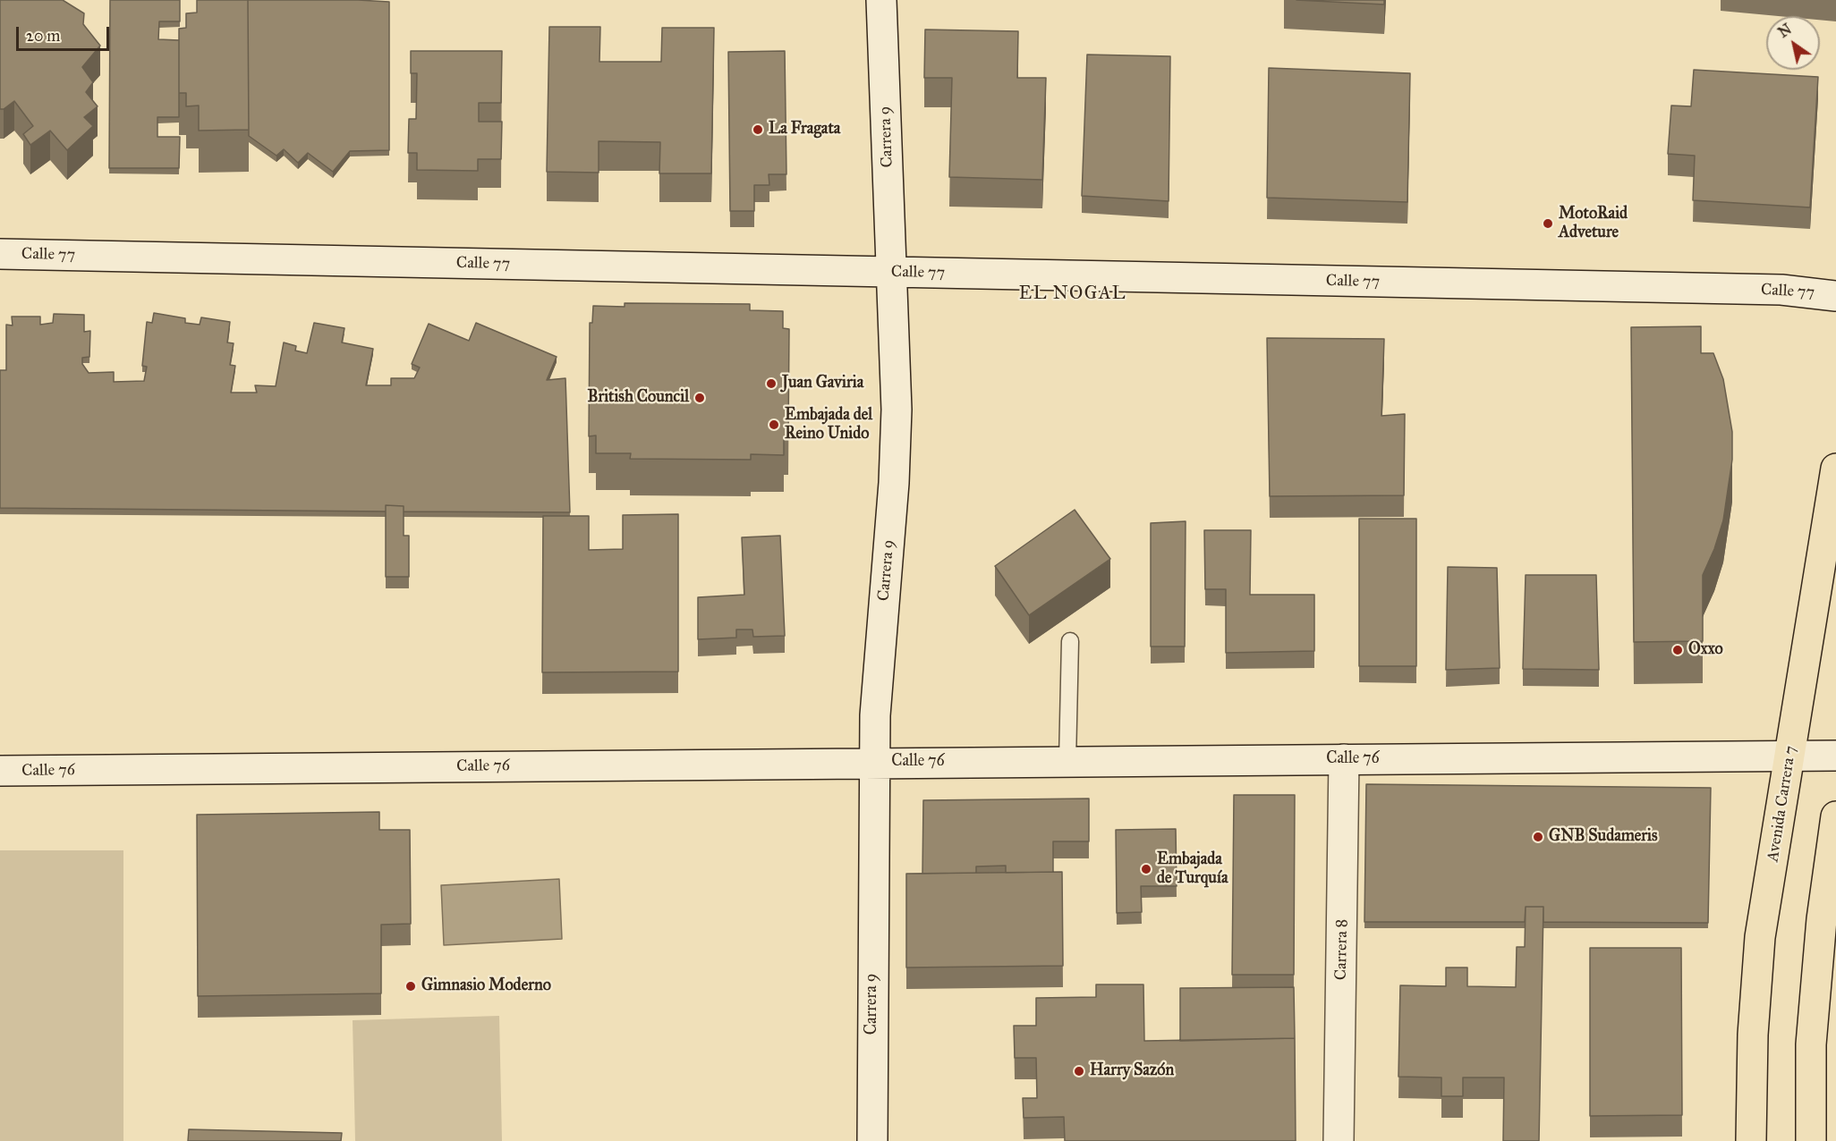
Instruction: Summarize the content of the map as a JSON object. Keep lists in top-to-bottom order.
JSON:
{
  "streets": {
    "main road": ["Avenida Carrera 7"],
    "street": [
      "Carrera 9",
      "Calle 77",
      "Calle 76",
      "Carrera 8"
    ]
  },
  "crossings": [
    ["Carrera 9", "Calle 77"],
    ["Carrera 9", "Calle 76"],
    ["Calle 76", "Avenida Carrera 7"],
    ["Calle 76", "Carrera 8"]
  ],
  "districts": ["EL NOGAL"],
  "places": [
    "La Fragata",
    "MotoRaid Adveture",
    "Juan Gaviria",
    "British Council",
    "Embajada del Reino Unido",
    "Oxxo",
    "GNB Sudameris",
    "Embajada de Turquía",
    "Gimnasio Moderno",
    "Harry Sazón"
  ],
  "scale_bar": "20 m",
  "north": "top left"
}
